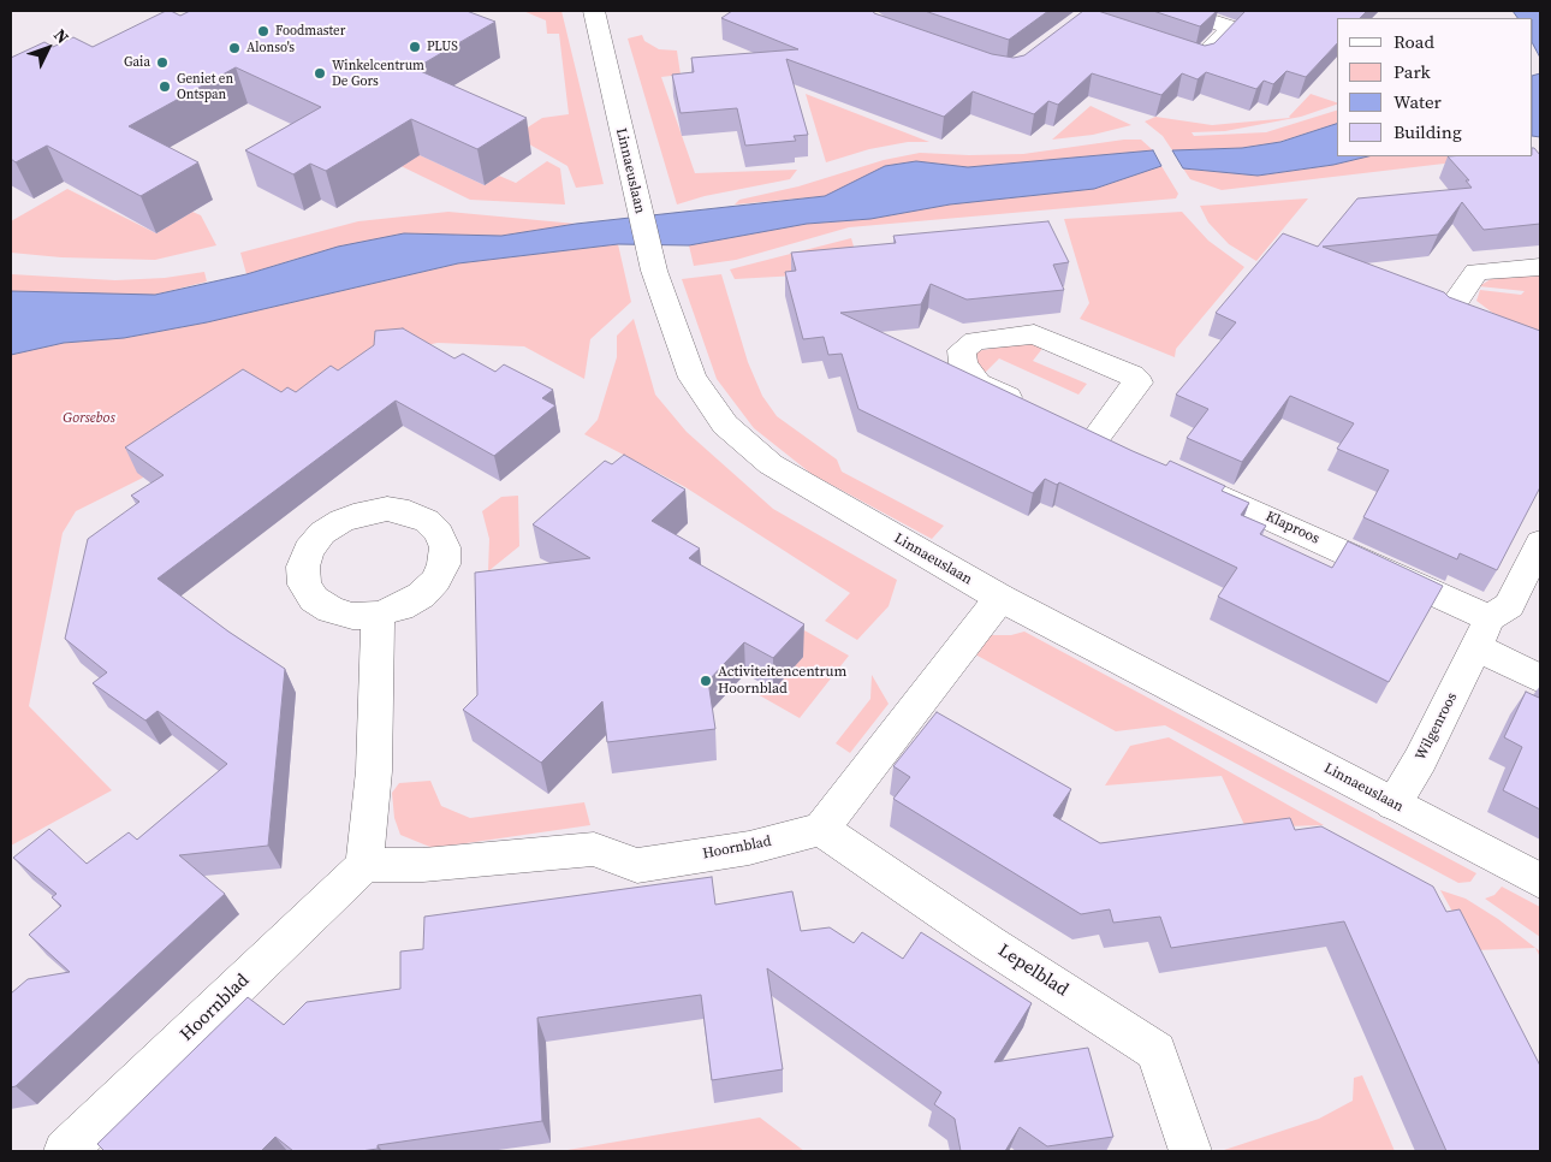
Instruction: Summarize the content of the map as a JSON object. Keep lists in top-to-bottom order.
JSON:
{
  "streets": {
    "street": [
      "Linnaeuslaan",
      "Klaproos",
      "Wilgenroos",
      "Hoornblad",
      "Lepelblad"
    ]
  },
  "crossings": [
    ["Linnaeuslaan", "Wilgenroos"],
    ["Klaproos", "Wilgenroos"],
    ["Hoornblad", "Lepelblad"]
  ],
  "parks": ["Gorsebos"],
  "places": [
    "Foodmaster",
    "PLUS",
    "Alonso's",
    "Gaia",
    "Winkelcentrum De Gors",
    "Geniet en Ontspan",
    "Activiteitencentrum Hoornblad"
  ],
  "legend": [
    "Road",
    "Park",
    "Water",
    "Building"
  ],
  "north": "top right"
}
